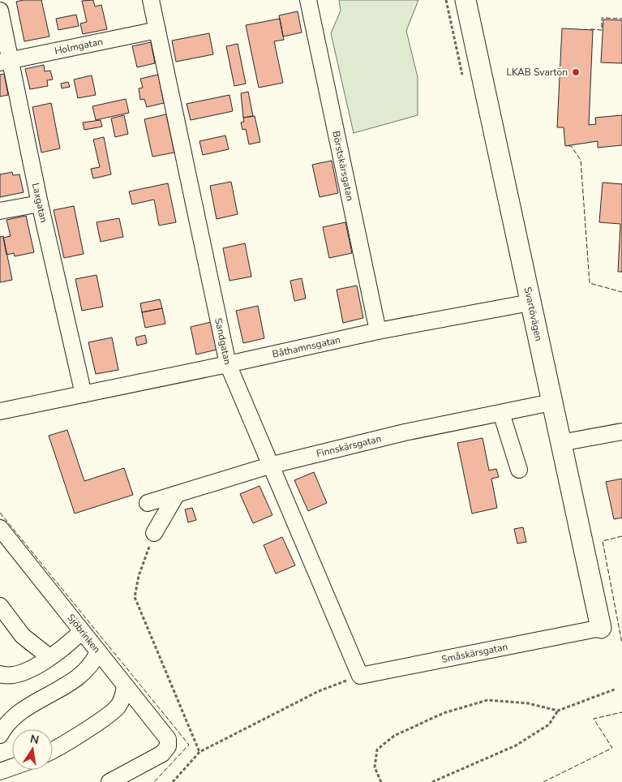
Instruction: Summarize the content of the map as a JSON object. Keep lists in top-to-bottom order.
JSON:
{
  "streets": {
    "main road": ["Svartövägen"],
    "street": [
      "Holmgatan",
      "Börstskärsgatan",
      "Laxgatan",
      "Sandgatan",
      "Båthamnsgatan",
      "Finnskärsgatan",
      "Sjöbrinken",
      "Småskärsgatan"
    ]
  },
  "crossings": [
    ["Holmgatan", "Laxgatan"],
    ["Holmgatan", "Sandgatan"],
    ["Börstskärsgatan", "Båthamnsgatan"],
    ["Laxgatan", "Båthamnsgatan"],
    ["Svartövägen", "Båthamnsgatan"],
    ["Svartövägen", "Finnskärsgatan"],
    ["Svartövägen", "Småskärsgatan"],
    ["Sandgatan", "Båthamnsgatan"],
    ["Sandgatan", "Finnskärsgatan"],
    ["Sandgatan", "Småskärsgatan"]
  ],
  "places": ["LKAB Svartön"],
  "north": "top"
}
